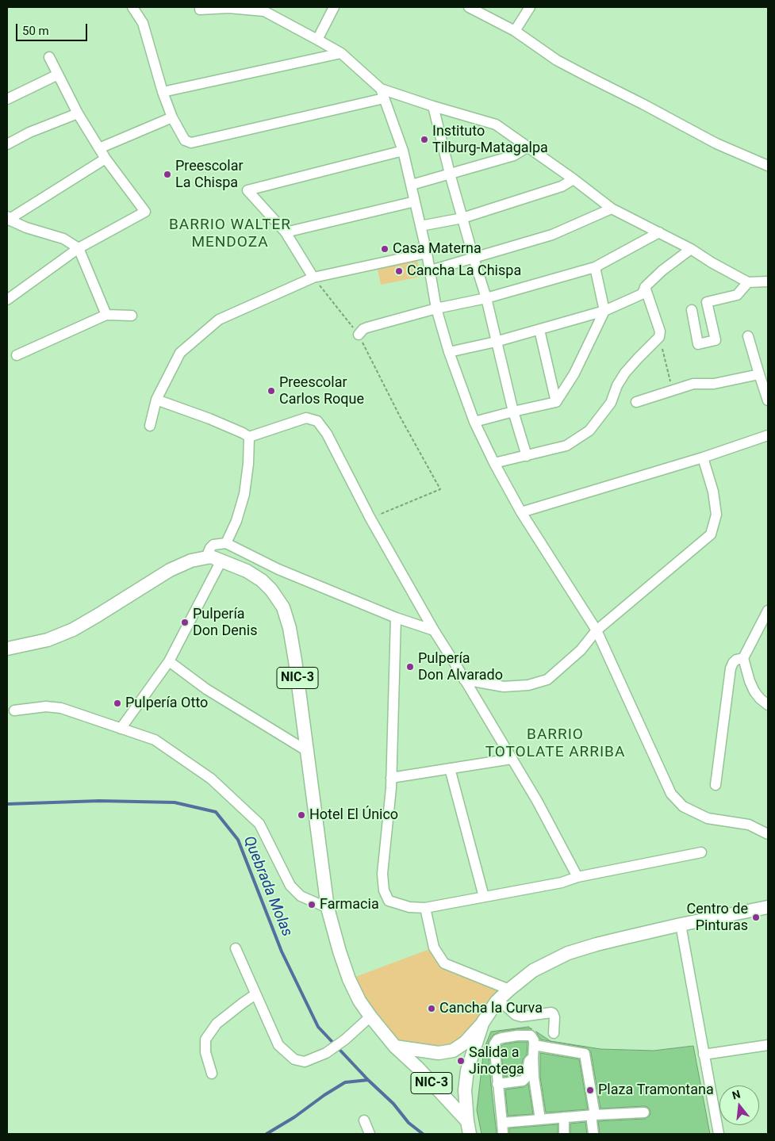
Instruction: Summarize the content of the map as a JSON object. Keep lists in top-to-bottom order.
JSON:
{
  "streets": {
    "main road": ["NIC-3"]
  },
  "districts": ["BARRIO WALTER MENDOZA", "BARRIO TOTOLATE ARRIBA"],
  "water": ["Quebrada Molas"],
  "places": [
    "Instituto Tilburg-Matagalpa",
    "Preescolar La Chispa",
    "Casa Materna",
    "Cancha La Chispa",
    "Preescolar Carlos Roque",
    "Pulpería Don Denis",
    "Pulpería Don Alvarado",
    "Pulpería Otto",
    "Hotel El Único",
    "Farmacia",
    "Centro de Pinturas",
    "Cancha la Curva",
    "Salida a Jinotega",
    "Plaza Tramontana"
  ],
  "scale_bar": "50 m",
  "north": "top"
}
